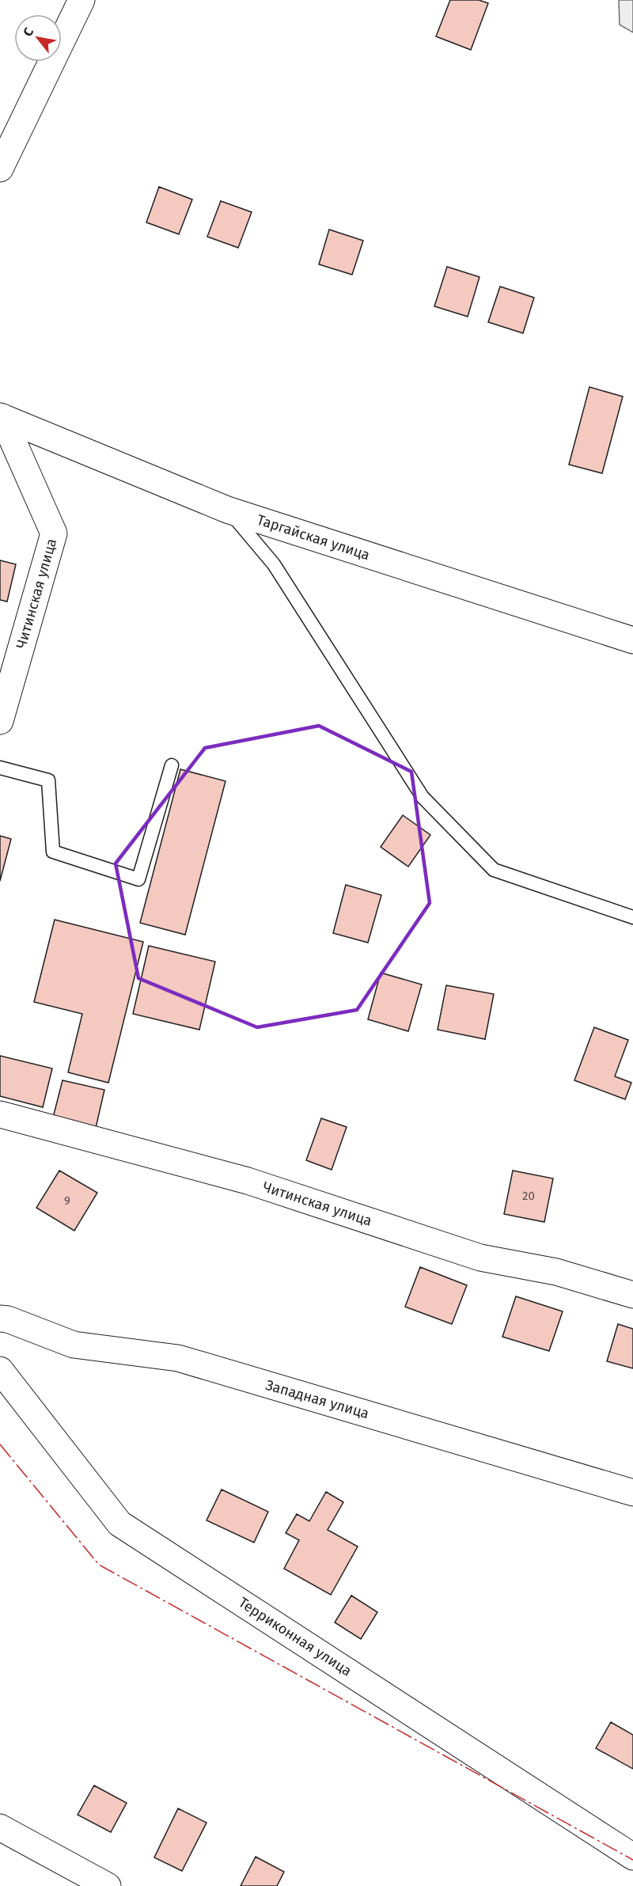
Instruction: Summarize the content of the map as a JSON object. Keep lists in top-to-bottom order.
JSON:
{
  "streets": {
    "street": [
      "Таргайская улица",
      "Читинская улица",
      "Западная улица",
      "Терриконная улица"
    ]
  },
  "crossings": [
    ["Таргайская улица", "Читинская улица"]
  ],
  "house_numbers": ["20", "9"],
  "north": "top left"
}
